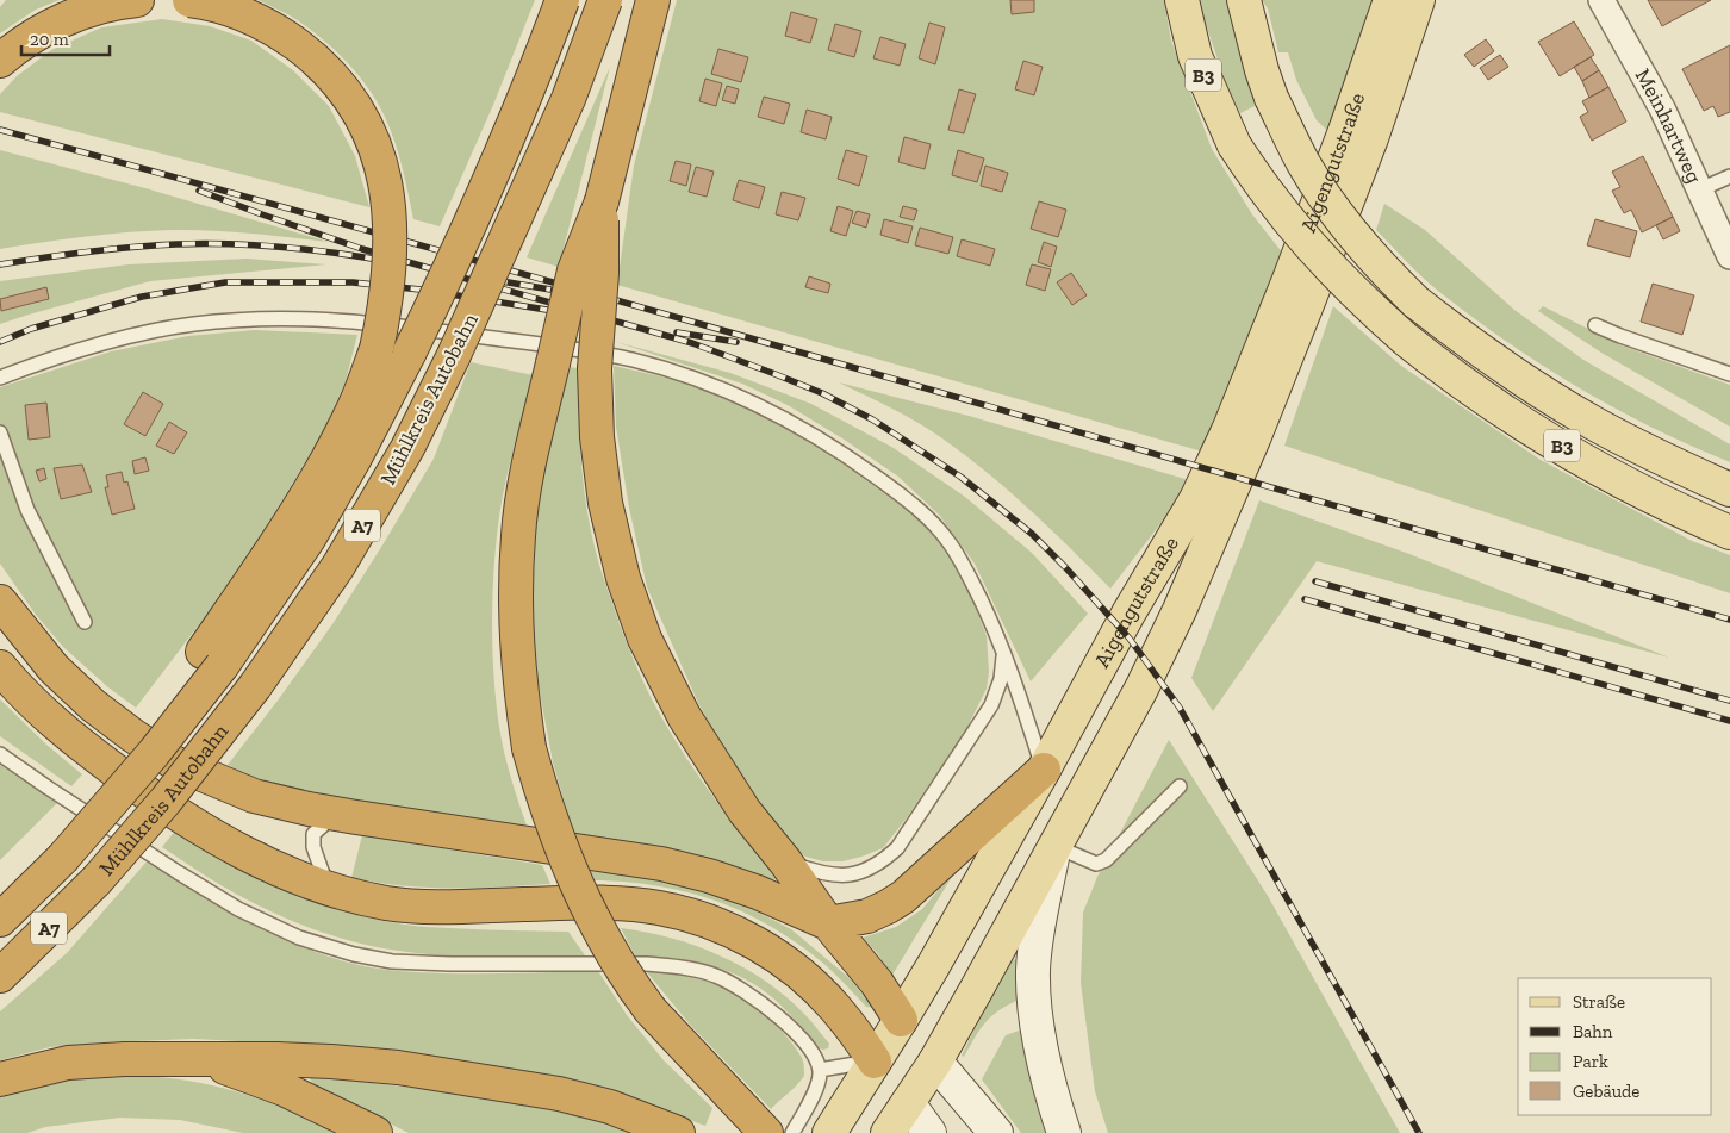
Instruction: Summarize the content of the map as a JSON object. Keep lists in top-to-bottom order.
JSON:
{
  "streets": {
    "highway": ["Mühlkreis Autobahn", "A7"],
    "main road": ["B3", "Aigengutstraße"],
    "street": ["Meinhartweg"]
  },
  "legend": [
    "Straße",
    "Bahn",
    "Park",
    "Gebäude"
  ],
  "scale_bar": "20 m"
}
